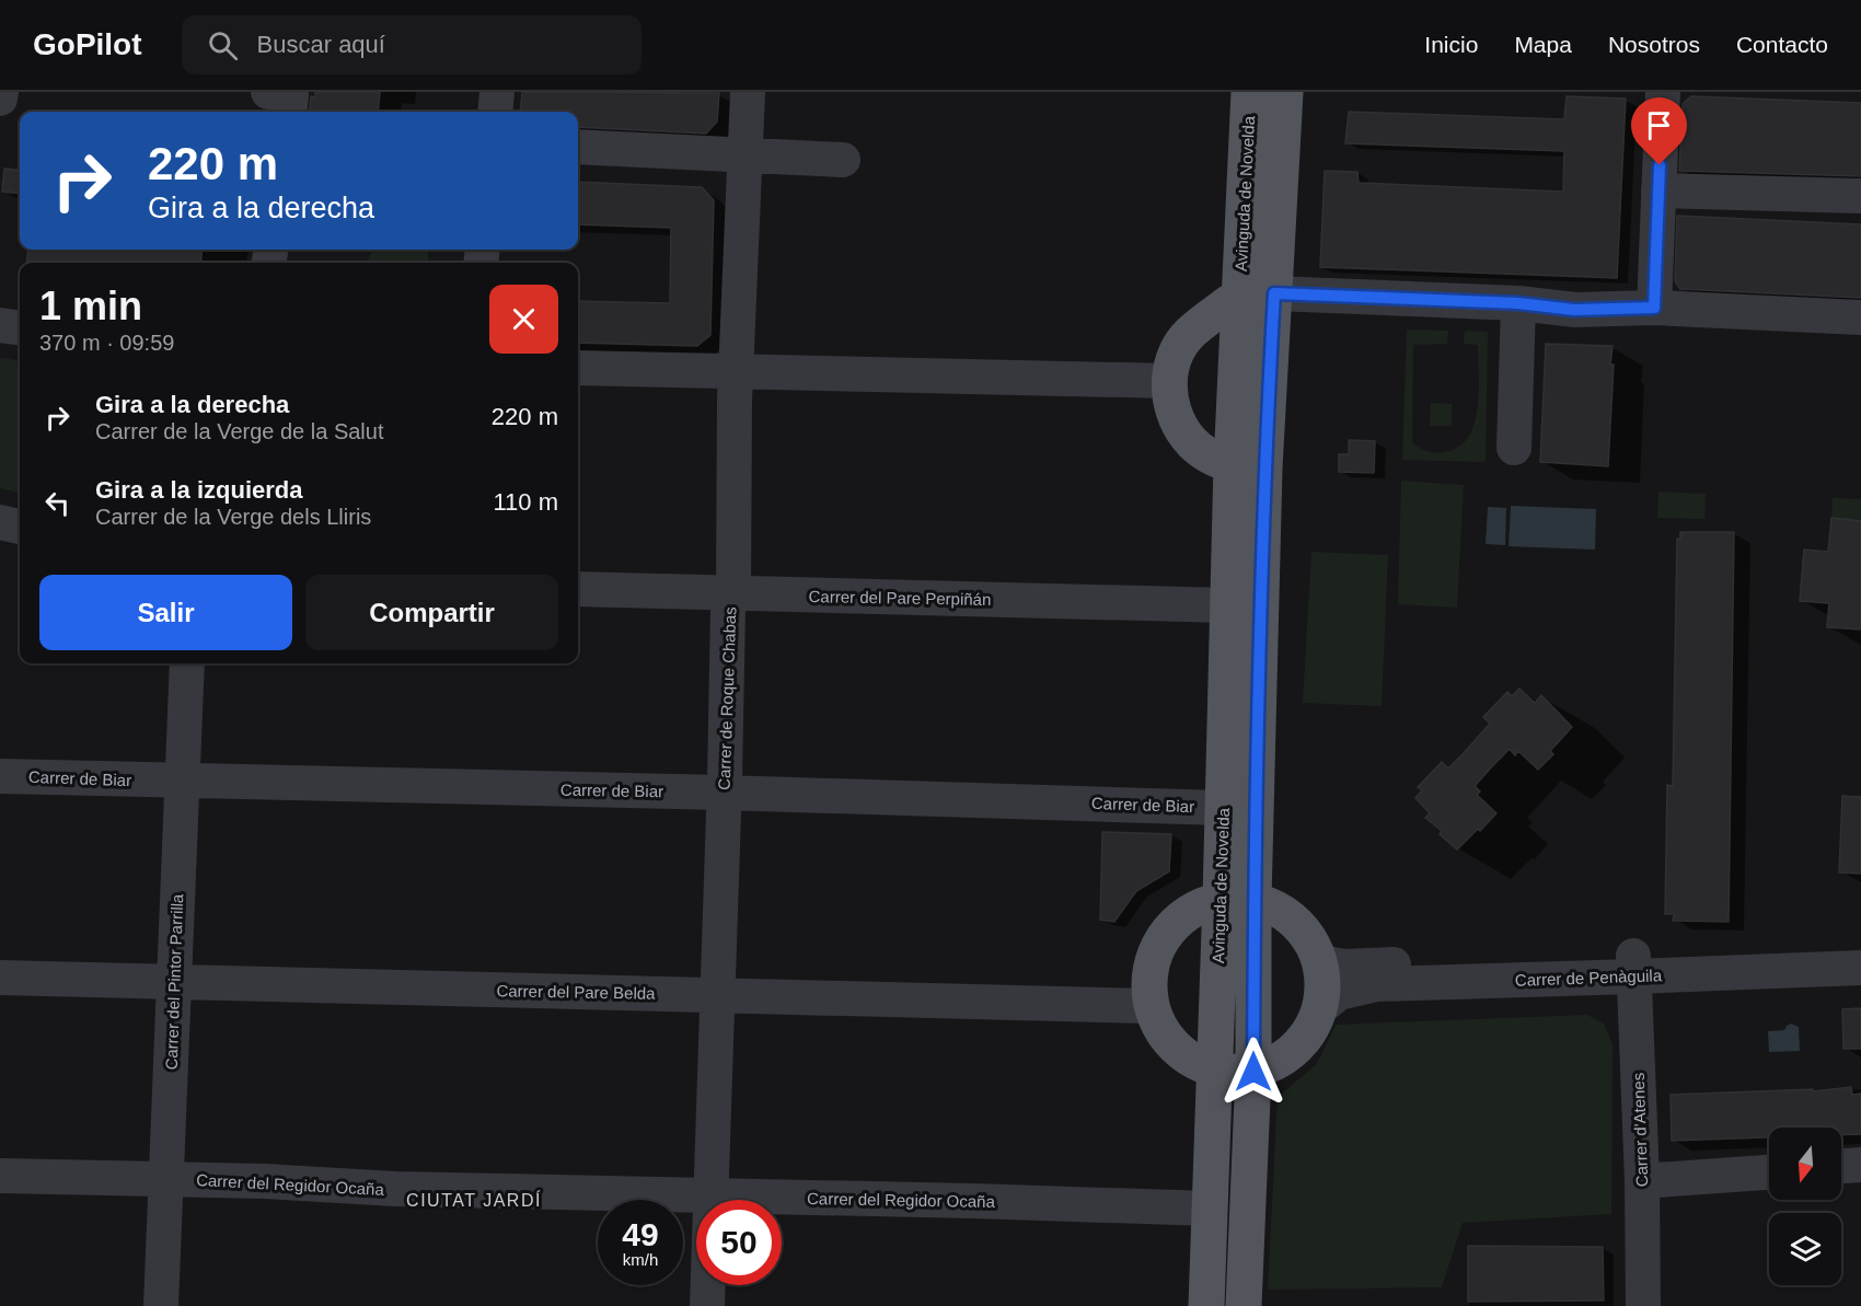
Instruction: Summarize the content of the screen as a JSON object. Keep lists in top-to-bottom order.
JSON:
{
  "streets": {
    "main road": ["Avinguda de Novelda"],
    "street": [
      "Carrer del Pare Perpiñán",
      "Carrer de Roque Chabas",
      "Carrer de Biar",
      "Carrer de Penàguila",
      "Carrer del Pintor Parrilla",
      "Carrer del Pare Belda",
      "Carrer d'Atenes",
      "Carrer del Regidor Ocaña"
    ]
  },
  "crossings": [
    ["Avinguda de Novelda", "Carrer del Pare Perpiñán"],
    ["Avinguda de Novelda", "Carrer de Biar"],
    ["Avinguda de Novelda", "Carrer del Regidor Ocaña"],
    ["Carrer del Pare Perpiñán", "Carrer de Roque Chabas"],
    ["Carrer de Roque Chabas", "Carrer de Biar"],
    ["Carrer de Roque Chabas", "Carrer del Pare Belda"],
    ["Carrer de Roque Chabas", "Carrer del Regidor Ocaña"],
    ["Carrer de Biar", "Carrer del Pintor Parrilla"],
    ["Carrer de Penàguila", "Carrer d'Atenes"],
    ["Carrer del Pintor Parrilla", "Carrer del Pare Belda"],
    ["Carrer del Pintor Parrilla", "Carrer del Regidor Ocaña"]
  ],
  "districts": ["CIUTAT JARDÍ"],
  "north": "bottom",
  "page": {
    "header": "GoPilot",
    "search": "Buscar aquí",
    "nav": [
      "Inicio",
      "Mapa",
      "Nosotros",
      "Contacto"
    ],
    "turn": ["220 m", "Gira a la derecha"],
    "heading": ["1 min", "370 m · 09:59"],
    "list": [
      {
        "name": "Gira a la derecha",
        "note": "Carrer de la Verge de la Salut",
        "value": "220 m"
      },
      {
        "name": "Gira a la izquierda",
        "note": "Carrer de la Verge dels Lliris",
        "value": "110 m"
      }
    ],
    "buttons": ["Salir", "Compartir"],
    "speed": "49 km/h",
    "limit": "50"
  }
}
